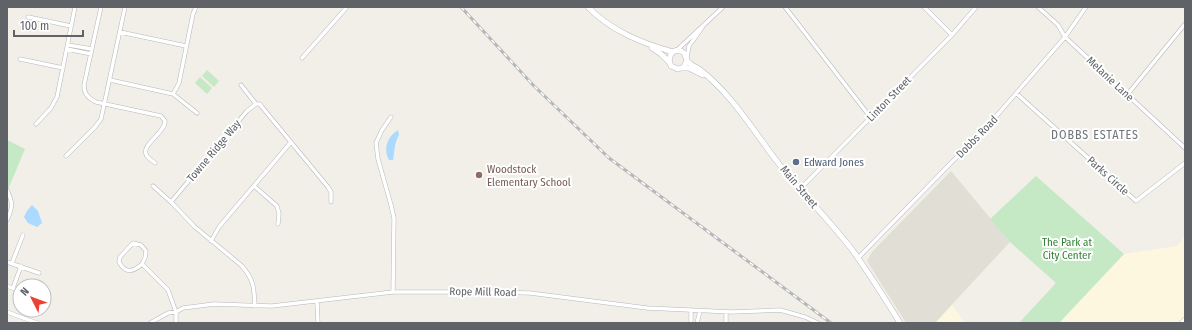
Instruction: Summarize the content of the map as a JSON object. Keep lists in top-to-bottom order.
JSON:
{
  "streets": {
    "main road": ["Main Street"],
    "street": [
      "Melanie Lane",
      "Linton Street",
      "Dobbs Road",
      "Towne Ridge Way",
      "Parks Circle",
      "Rope Mill Road"
    ]
  },
  "crossings": [
    ["Melanie Lane", "Dobbs Road"],
    ["Linton Street", "Main Street"],
    ["Dobbs Road", "Parks Circle"],
    ["Dobbs Road", "Main Street"]
  ],
  "districts": ["DOBBS ESTATES"],
  "parks": ["The Park at City Center"],
  "places": ["Edward Jones", "Woodstock Elementary School"],
  "scale_bar": "100 m",
  "north": "top left"
}
